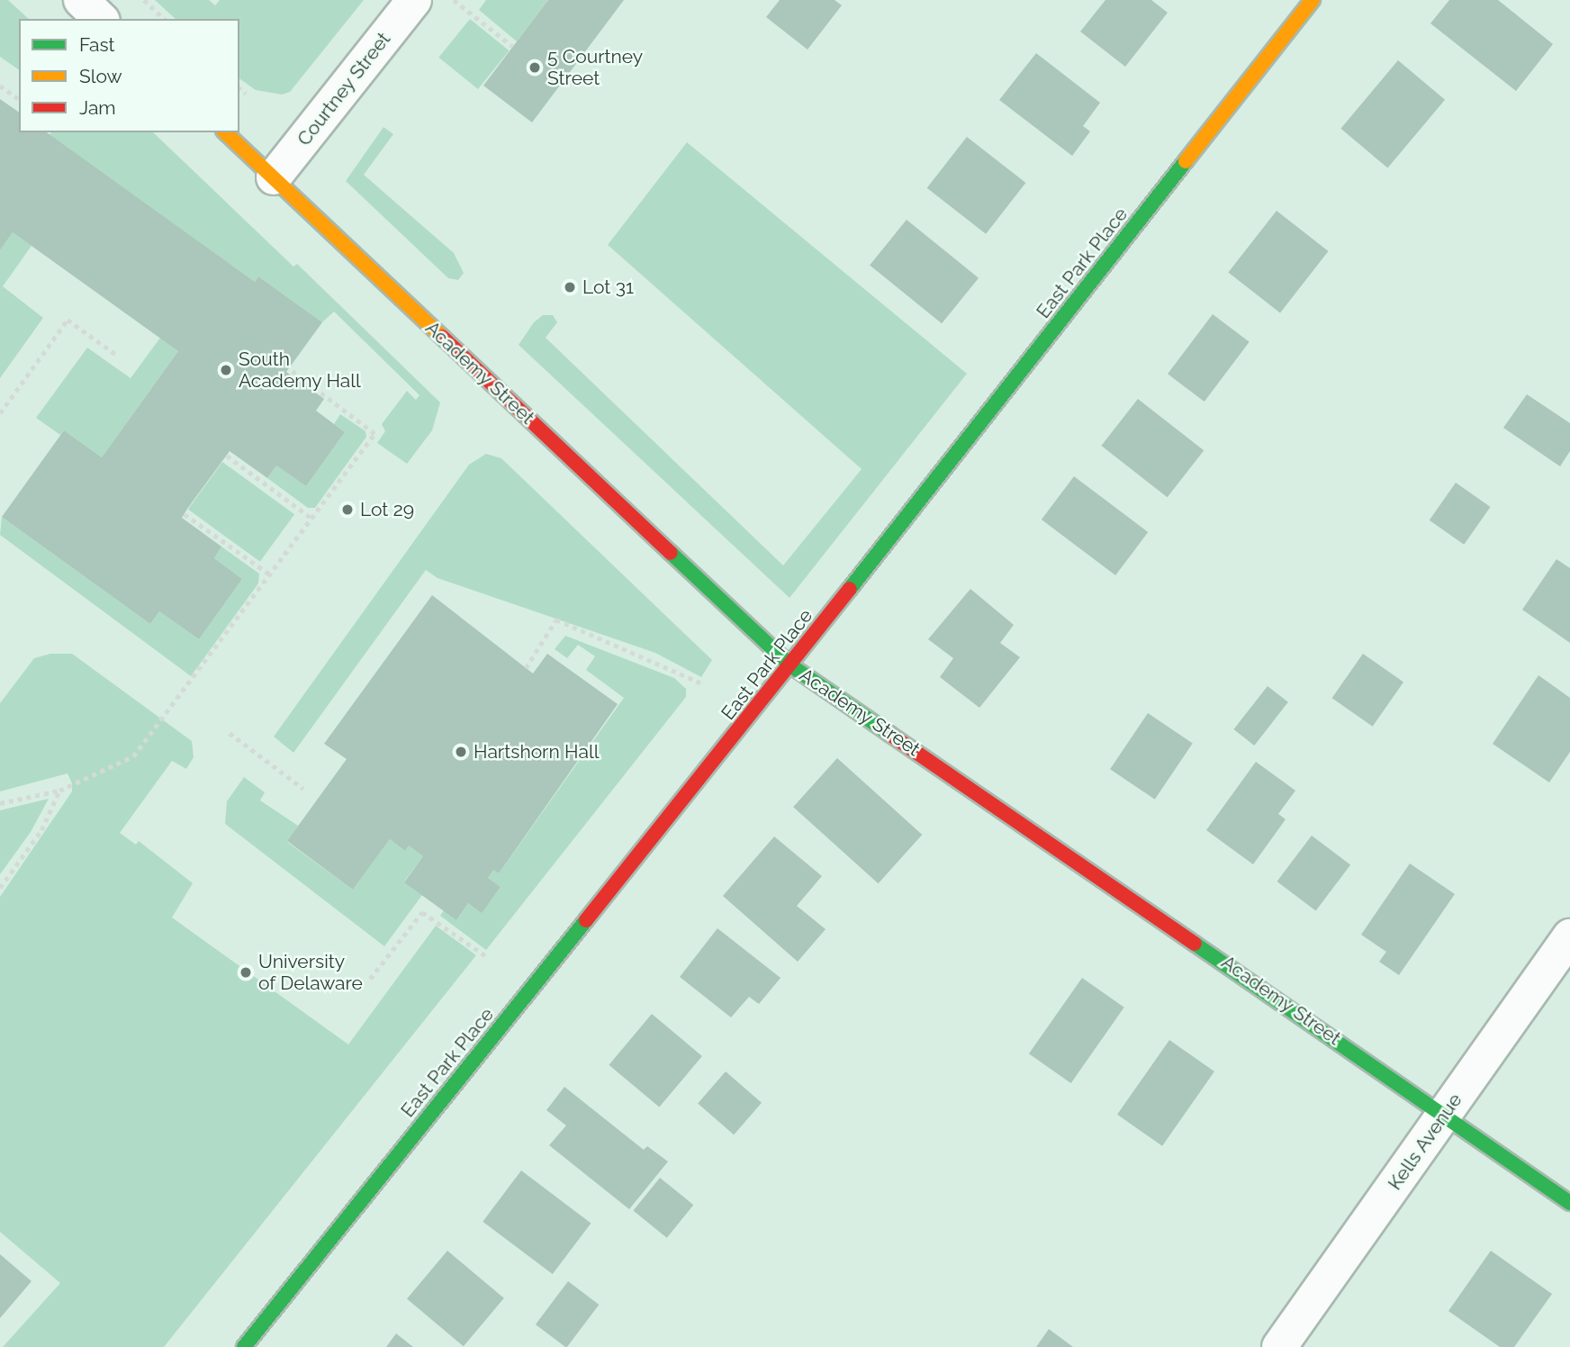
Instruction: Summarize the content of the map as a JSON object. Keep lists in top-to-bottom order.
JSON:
{
  "streets": {
    "street": [
      "Courtney Street",
      "East Park Place",
      "Academy Street",
      "Kells Avenue"
    ]
  },
  "crossings": [
    ["Courtney Street", "Academy Street"],
    ["East Park Place", "Academy Street"],
    ["Academy Street", "Kells Avenue"]
  ],
  "places": [
    "5 Courtney Street",
    "Lot 31",
    "South Academy Hall",
    "Lot 29",
    "Hartshorn Hall",
    "University of Delaware"
  ],
  "legend": ["Fast", "Slow", "Jam"]
}
